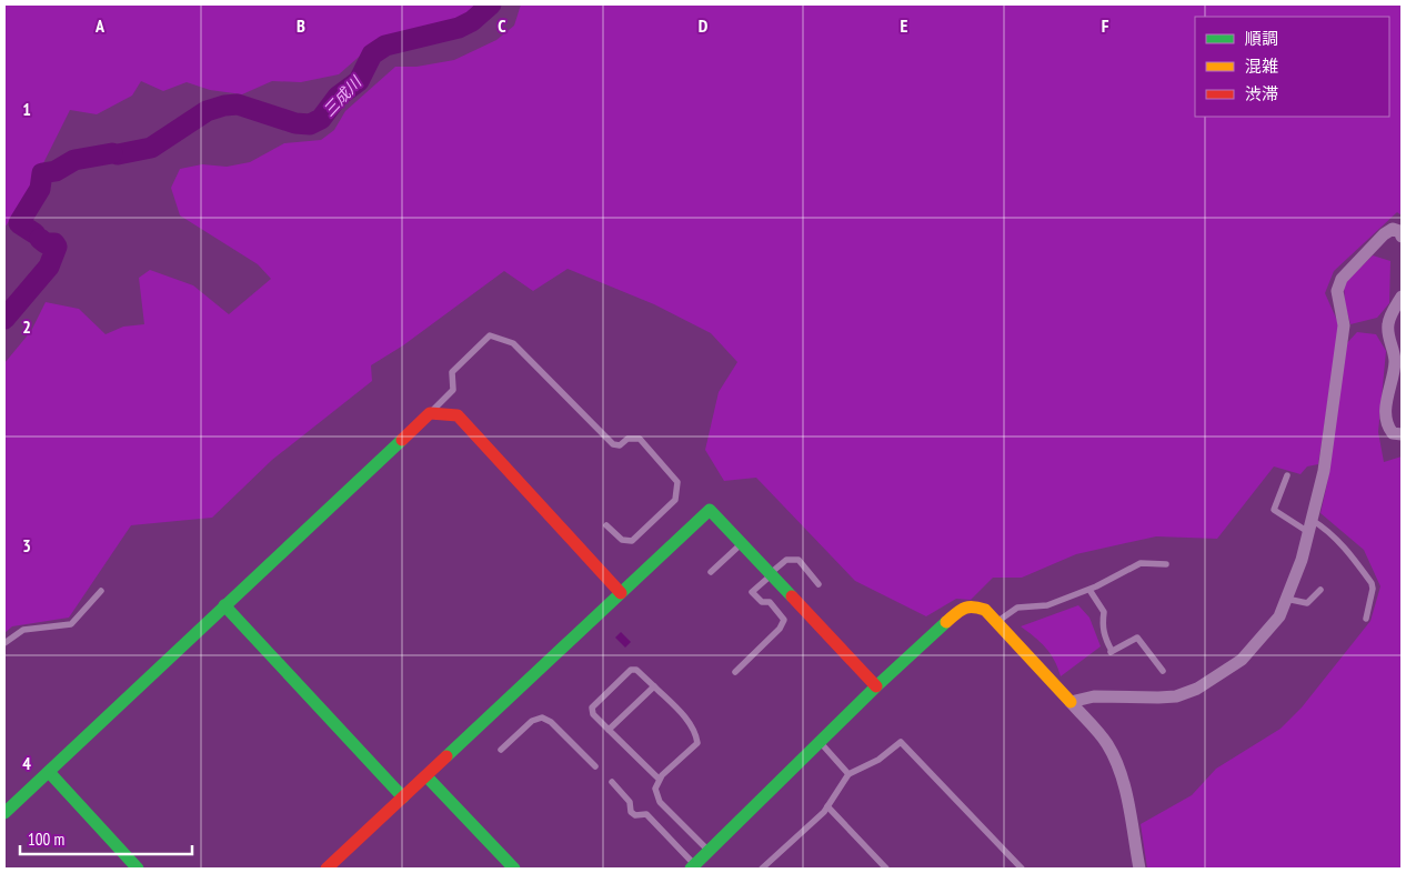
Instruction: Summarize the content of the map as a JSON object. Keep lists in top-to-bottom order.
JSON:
{
  "water": ["三成川"],
  "legend": ["順調", "混雑", "渋滞"],
  "scale_bar": "100 m",
  "grid": {
    "columns": [
      "A",
      "B",
      "C",
      "D",
      "E",
      "F"
    ],
    "rows": [
      "1",
      "2",
      "3",
      "4"
    ]
  }
}
